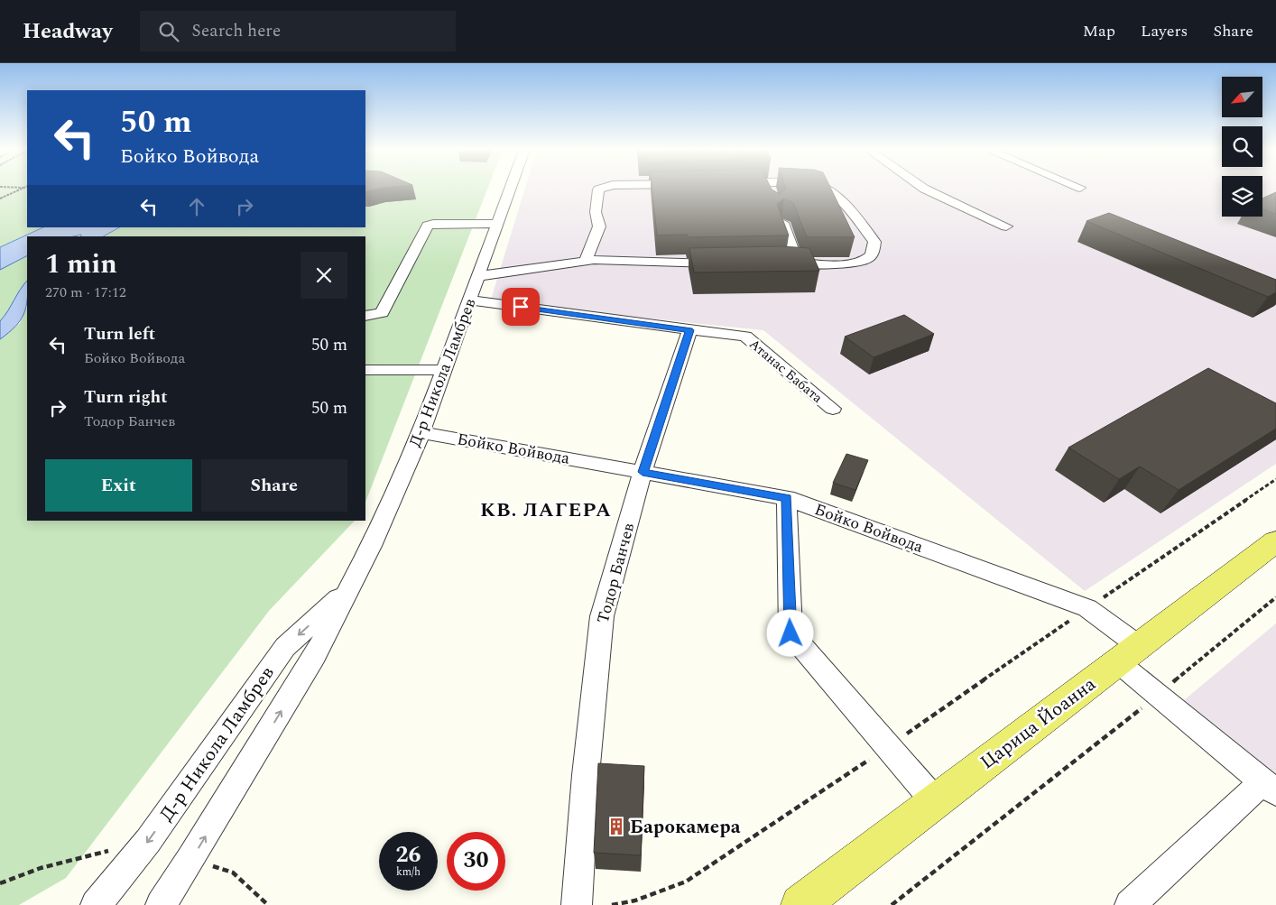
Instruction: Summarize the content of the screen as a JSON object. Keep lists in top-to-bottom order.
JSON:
{
  "streets": {
    "main road": ["Царица Йоанна"],
    "street": [
      "Атанас Бабата",
      "Д-р Никола Ламбрев",
      "Бойко Войвода",
      "Тодор Банчев"
    ]
  },
  "crossings": [
    ["Атанас Бабата", "Д-р Никола Ламбрев"],
    ["Атанас Бабата", "Тодор Банчев"],
    ["Д-р Никола Ламбрев", "Бойко Войвода"],
    ["Бойко Войвода", "Тодор Банчев"],
    ["Бойко Войвода", "Царица Йоанна"]
  ],
  "districts": ["КВ. ЛАГЕРА"],
  "places": {
    "building": ["Барокамера"]
  },
  "north": "bottom left",
  "page": {
    "header": "Headway",
    "search": "Search here",
    "nav": ["Map", "Layers", "Share"],
    "turn": ["50 m", "Бойко Войвода"],
    "heading": ["1 min", "270 m · 17:12"],
    "list": [
      {
        "name": "Turn left",
        "note": "Бойко Войвода",
        "value": "50 m"
      },
      {
        "name": "Turn right",
        "note": "Тодор Банчев",
        "value": "50 m"
      }
    ],
    "buttons": ["Exit", "Share"],
    "speed": "26 km/h",
    "limit": "30"
  }
}
